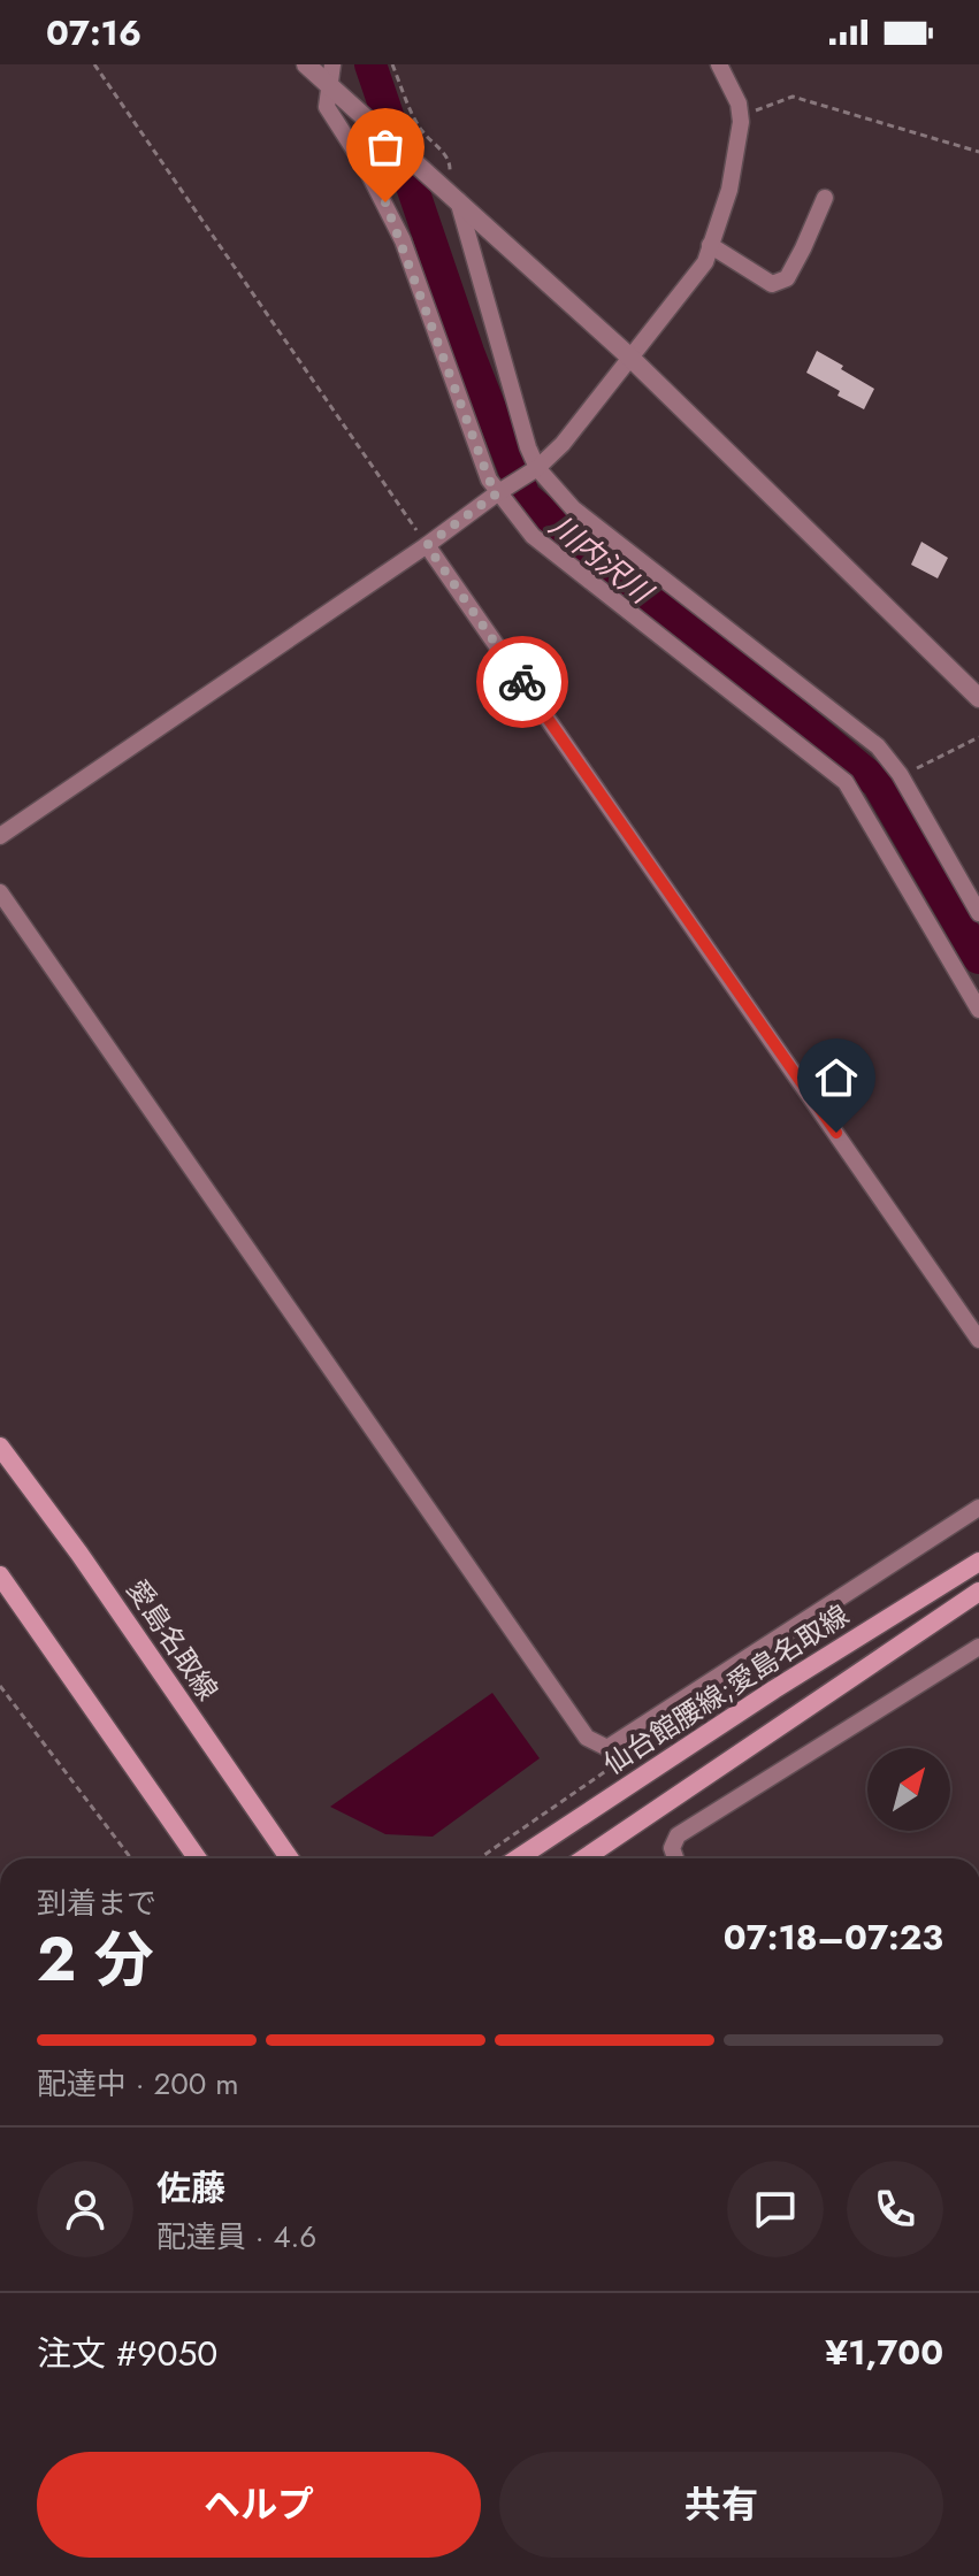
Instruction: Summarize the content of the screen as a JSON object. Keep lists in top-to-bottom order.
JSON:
{
  "streets": {
    "main road": ["愛島名取線", "仙台館腰線;愛島名取線"]
  },
  "water": ["川内沢川"],
  "north": "top right",
  "page": {
    "status": "07:16",
    "heading": ["2 分", "到着まで", "07:18–07:23"],
    "panel": [
      "佐藤",
      "配達員 · 4.6",
      "注文 #9050",
      "¥1,700"
    ],
    "bar": "配達中 · 200 m",
    "buttons": ["ヘルプ", "共有"]
  }
}
